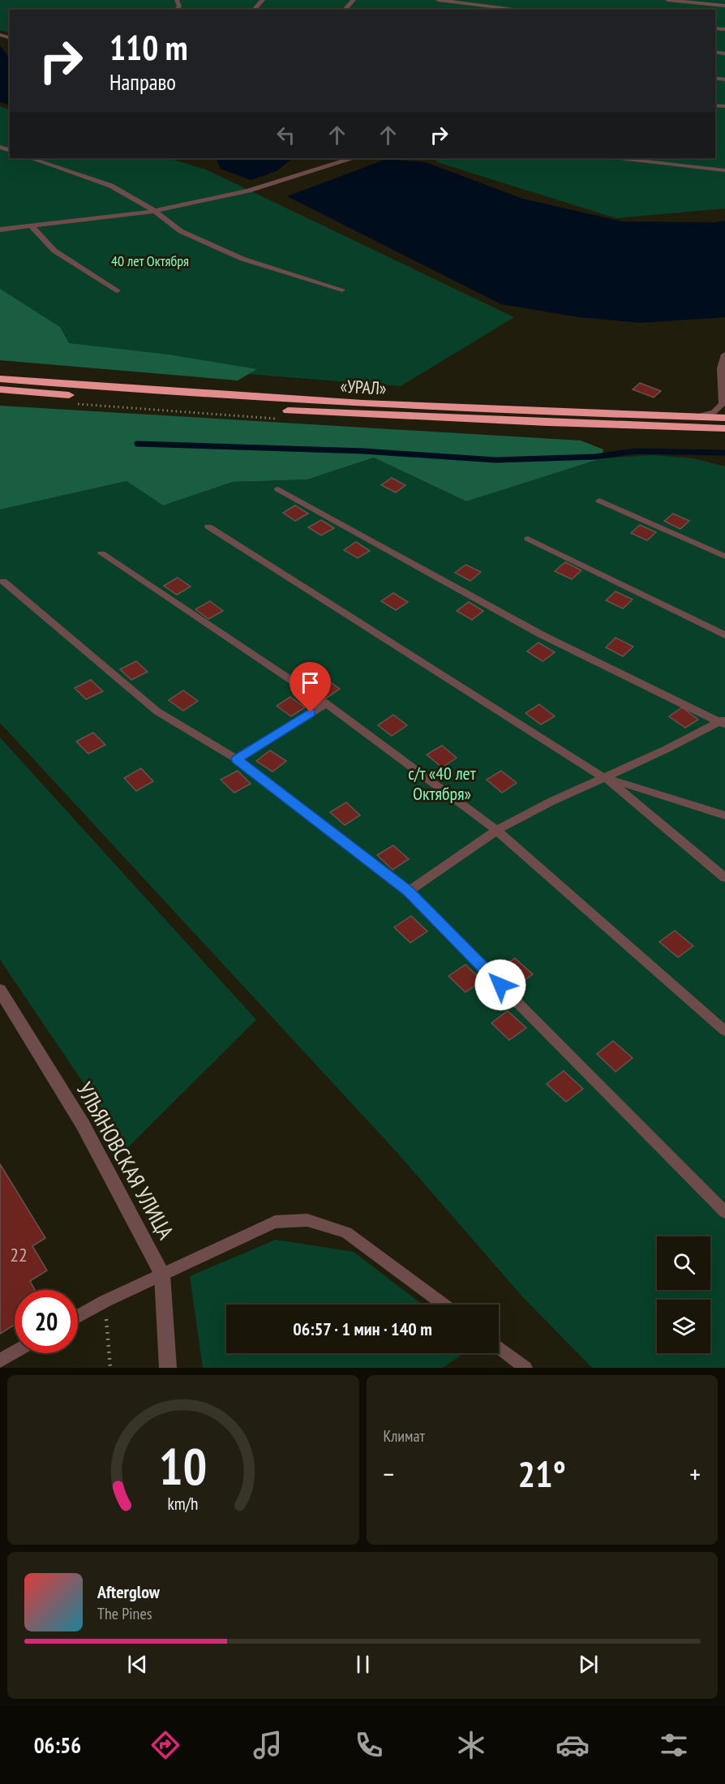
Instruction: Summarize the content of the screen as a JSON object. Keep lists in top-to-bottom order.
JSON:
{
  "streets": {
    "highway": ["«УРАЛ»"],
    "street": ["УЛЬЯНОВСКАЯ УЛИЦА"]
  },
  "parks": ["40 лет Октября", "с/т «40 лет Октября»"],
  "house_numbers": ["22"],
  "page": {
    "turn": ["110 m", "Направо"],
    "limit": "20",
    "trip": "06:57 · 1 мин · 140 m",
    "tile": "Климат",
    "heat": ["−", "21°", "+"],
    "song": ["Afterglow", "The Pines"],
    "tabs": "06:56",
    "gauge": ["10", "km/h"]
  }
}
